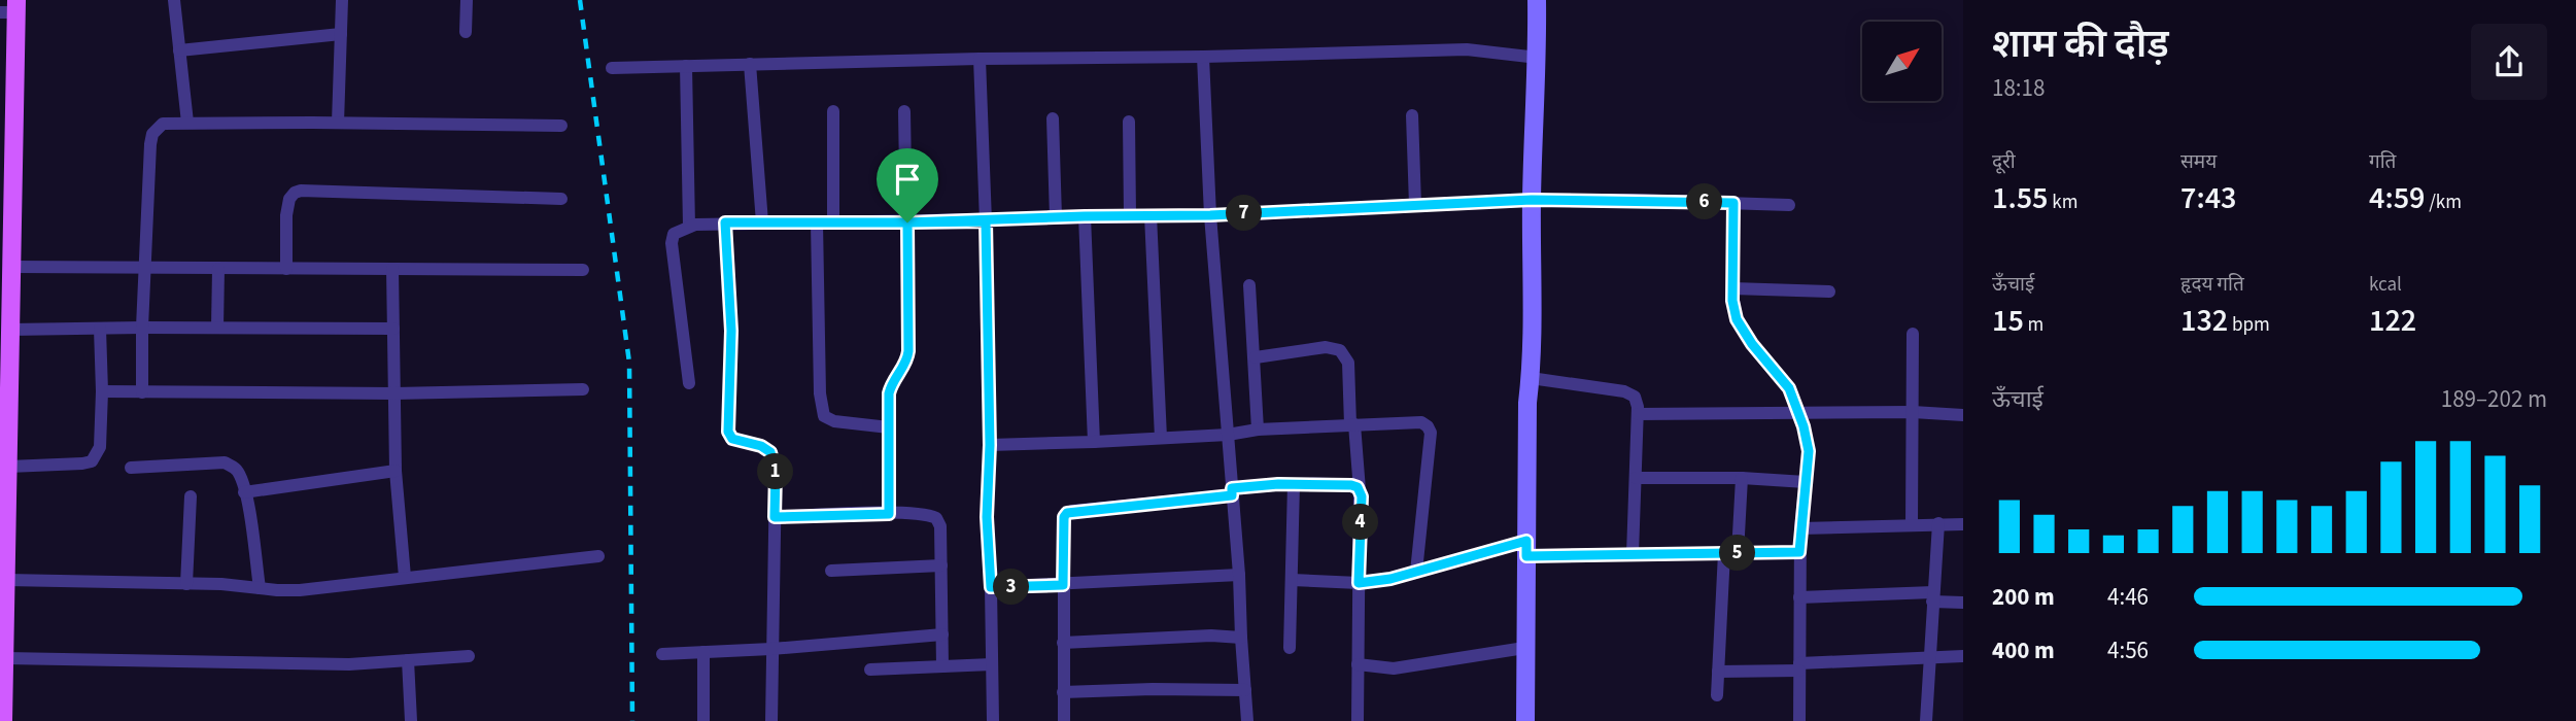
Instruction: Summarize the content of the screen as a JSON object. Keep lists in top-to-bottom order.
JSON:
{
  "north": "top right",
  "page": {
    "heading": ["शाम की दौड़", "18:18"],
    "stats": [
      ["दूरी", "1.55 km"],
      ["समय", "7:43"],
      ["गति", "4:59 /km"],
      ["ऊँचाई", "15 m"],
      ["हृदय गति", "132 bpm"],
      ["kcal", "122"]
    ],
    "pins": [
      "6",
      "7",
      "1",
      "4",
      "5",
      "3"
    ],
    "chart": ["ऊँचाई", "189–202 m"],
    "list": [
      {
        "name": "200 m",
        "note": "4:46"
      },
      {
        "name": "400 m",
        "note": "4:56"
      }
    ]
  }
}
